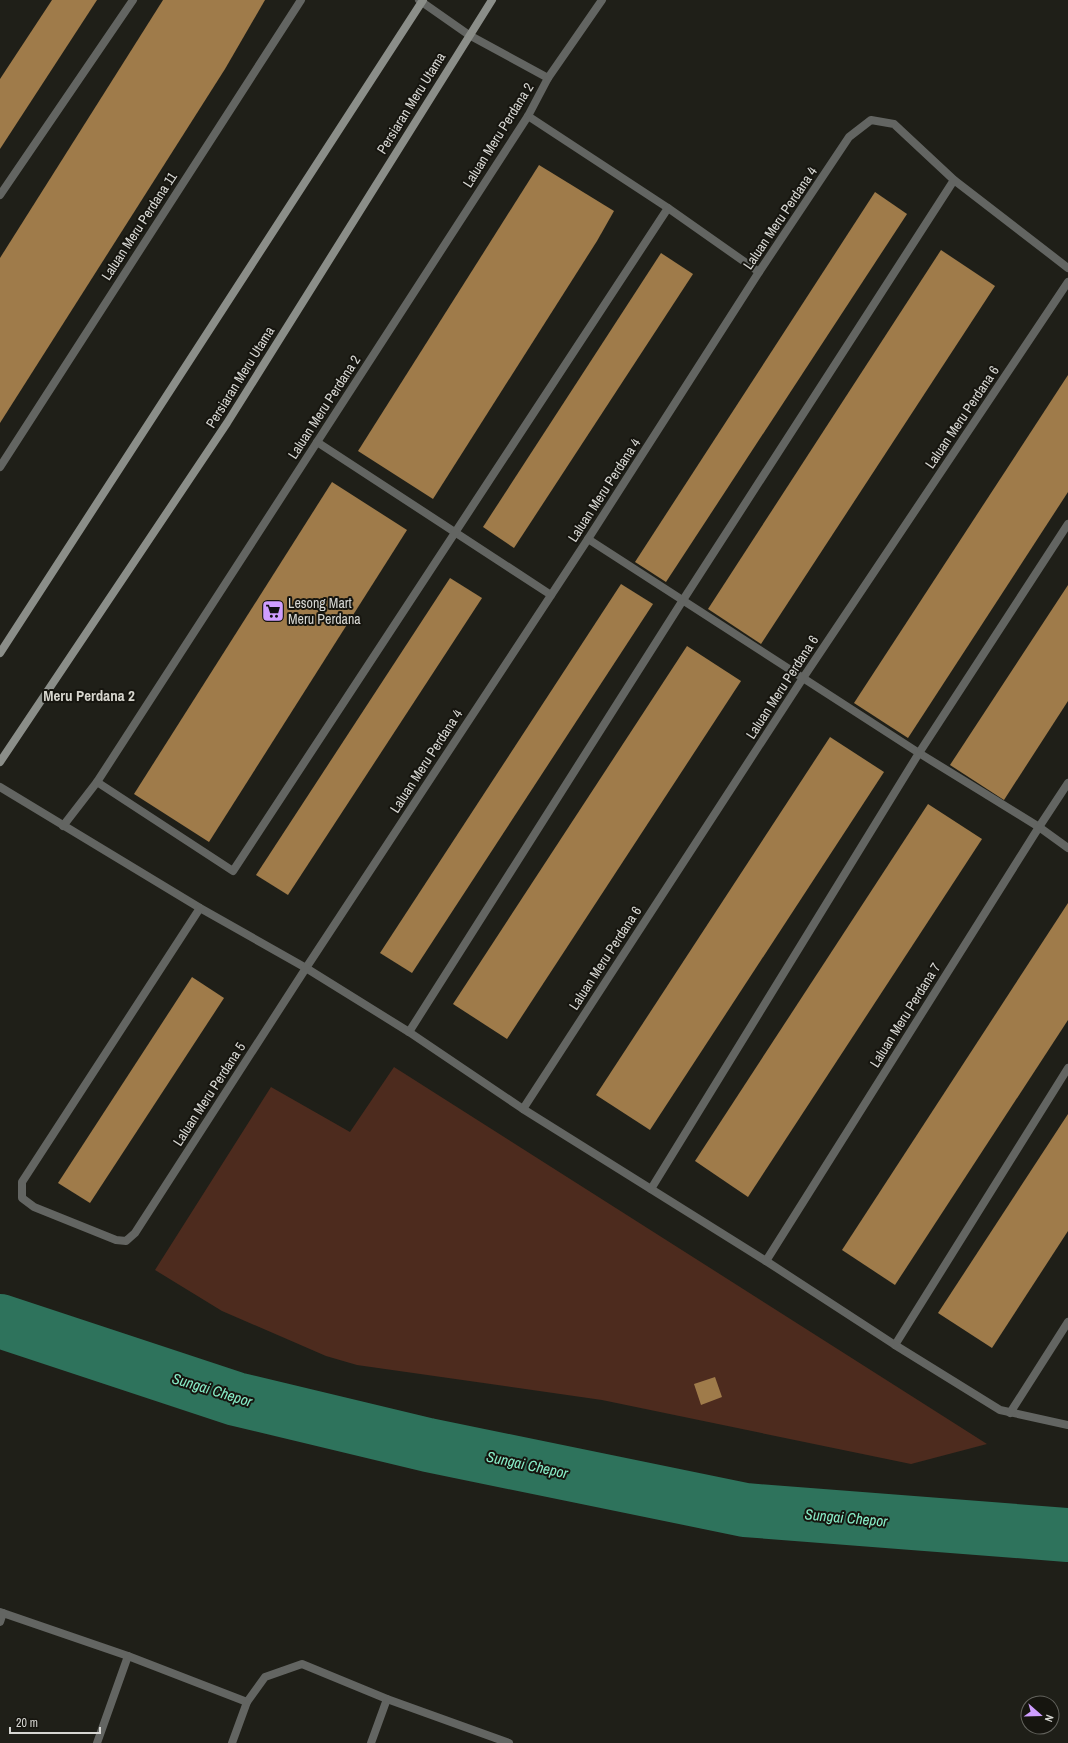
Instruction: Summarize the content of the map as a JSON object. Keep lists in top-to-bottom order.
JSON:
{
  "streets": {
    "street": [
      "Persiaran Meru Utama",
      "Laluan Meru Perdana 2",
      "Laluan Meru Perdana 4",
      "Laluan Meru Perdana 11",
      "Laluan Meru Perdana 6",
      "Laluan Meru Perdana 7",
      "Laluan Meru Perdana 5"
    ]
  },
  "crossings": [
    ["Laluan Meru Perdana 4", "Laluan Meru Perdana 5"]
  ],
  "districts": ["Meru Perdana 2"],
  "water": ["Sungai Chepor"],
  "places": {
    "supermarket": ["Lesong Mart Meru Perdana"]
  },
  "scale_bar": "20 m",
  "north": "right"
}
